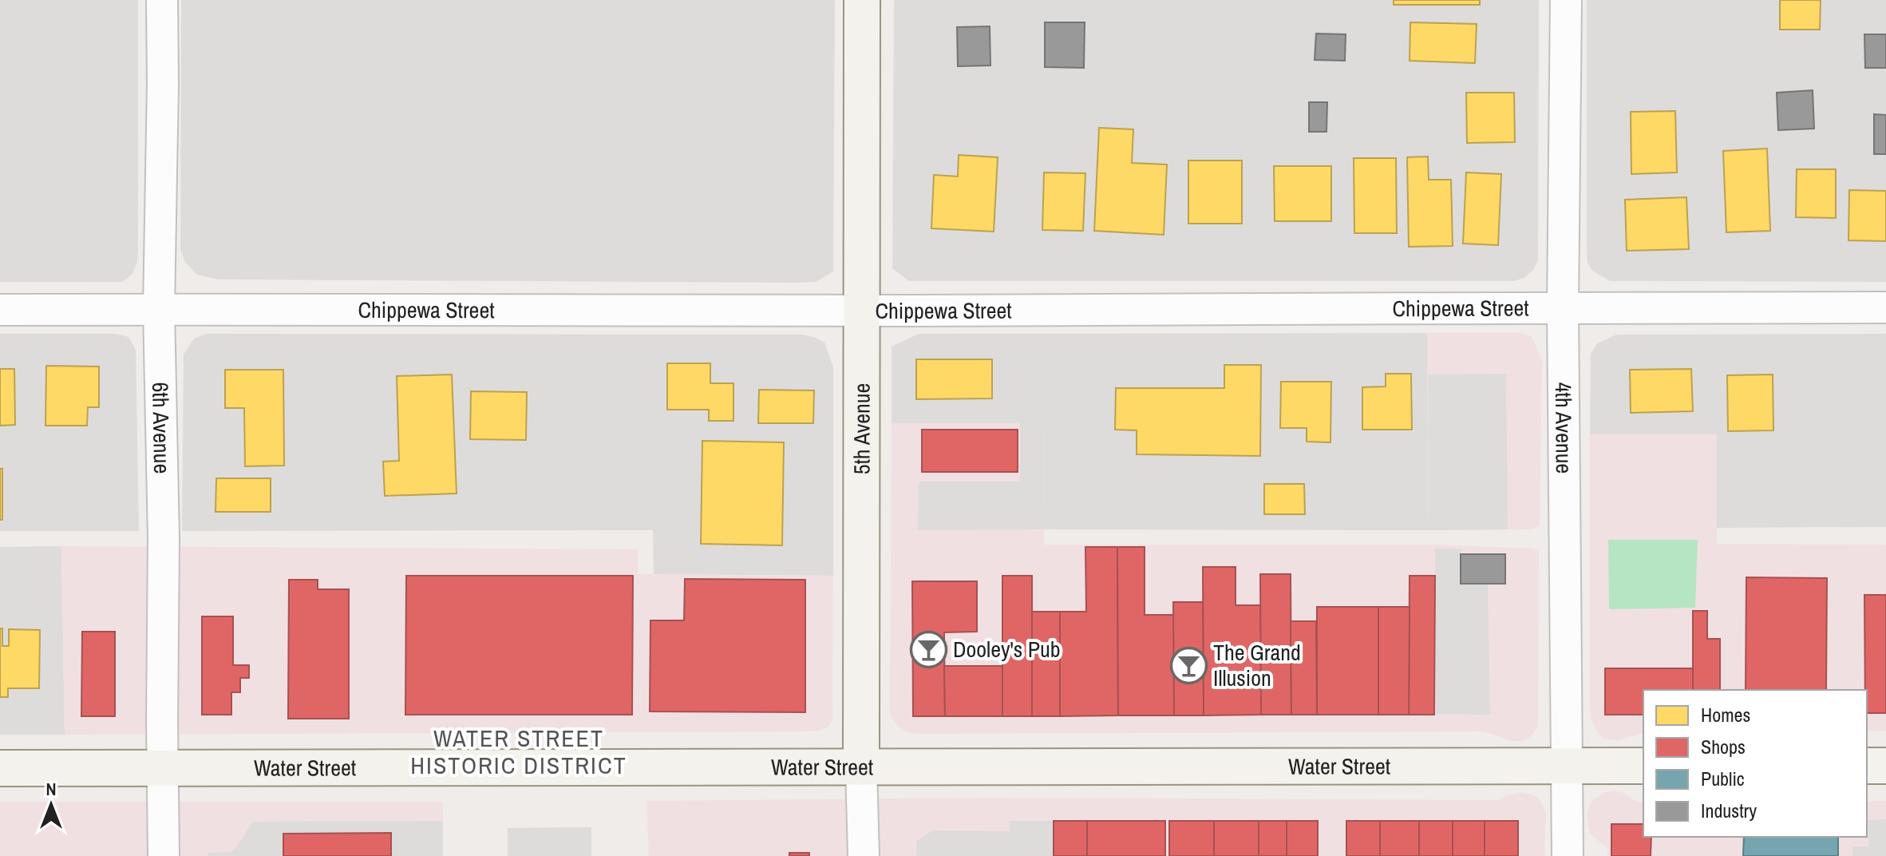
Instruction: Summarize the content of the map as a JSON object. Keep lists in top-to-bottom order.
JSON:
{
  "streets": {
    "main road": ["5th Avenue", "Water Street"],
    "street": ["Chippewa Street", "6th Avenue", "4th Avenue"]
  },
  "crossings": [
    ["Chippewa Street", "6th Avenue"],
    ["Chippewa Street", "5th Avenue"],
    ["Chippewa Street", "4th Avenue"],
    ["6th Avenue", "Water Street"],
    ["5th Avenue", "Water Street"],
    ["4th Avenue", "Water Street"]
  ],
  "districts": ["WATER STREET HISTORIC DISTRICT"],
  "places": {
    "bar": ["Dooley's Pub", "The Grand Illusion"]
  },
  "legend": [
    "Homes",
    "Shops",
    "Public",
    "Industry"
  ],
  "north": "top"
}
